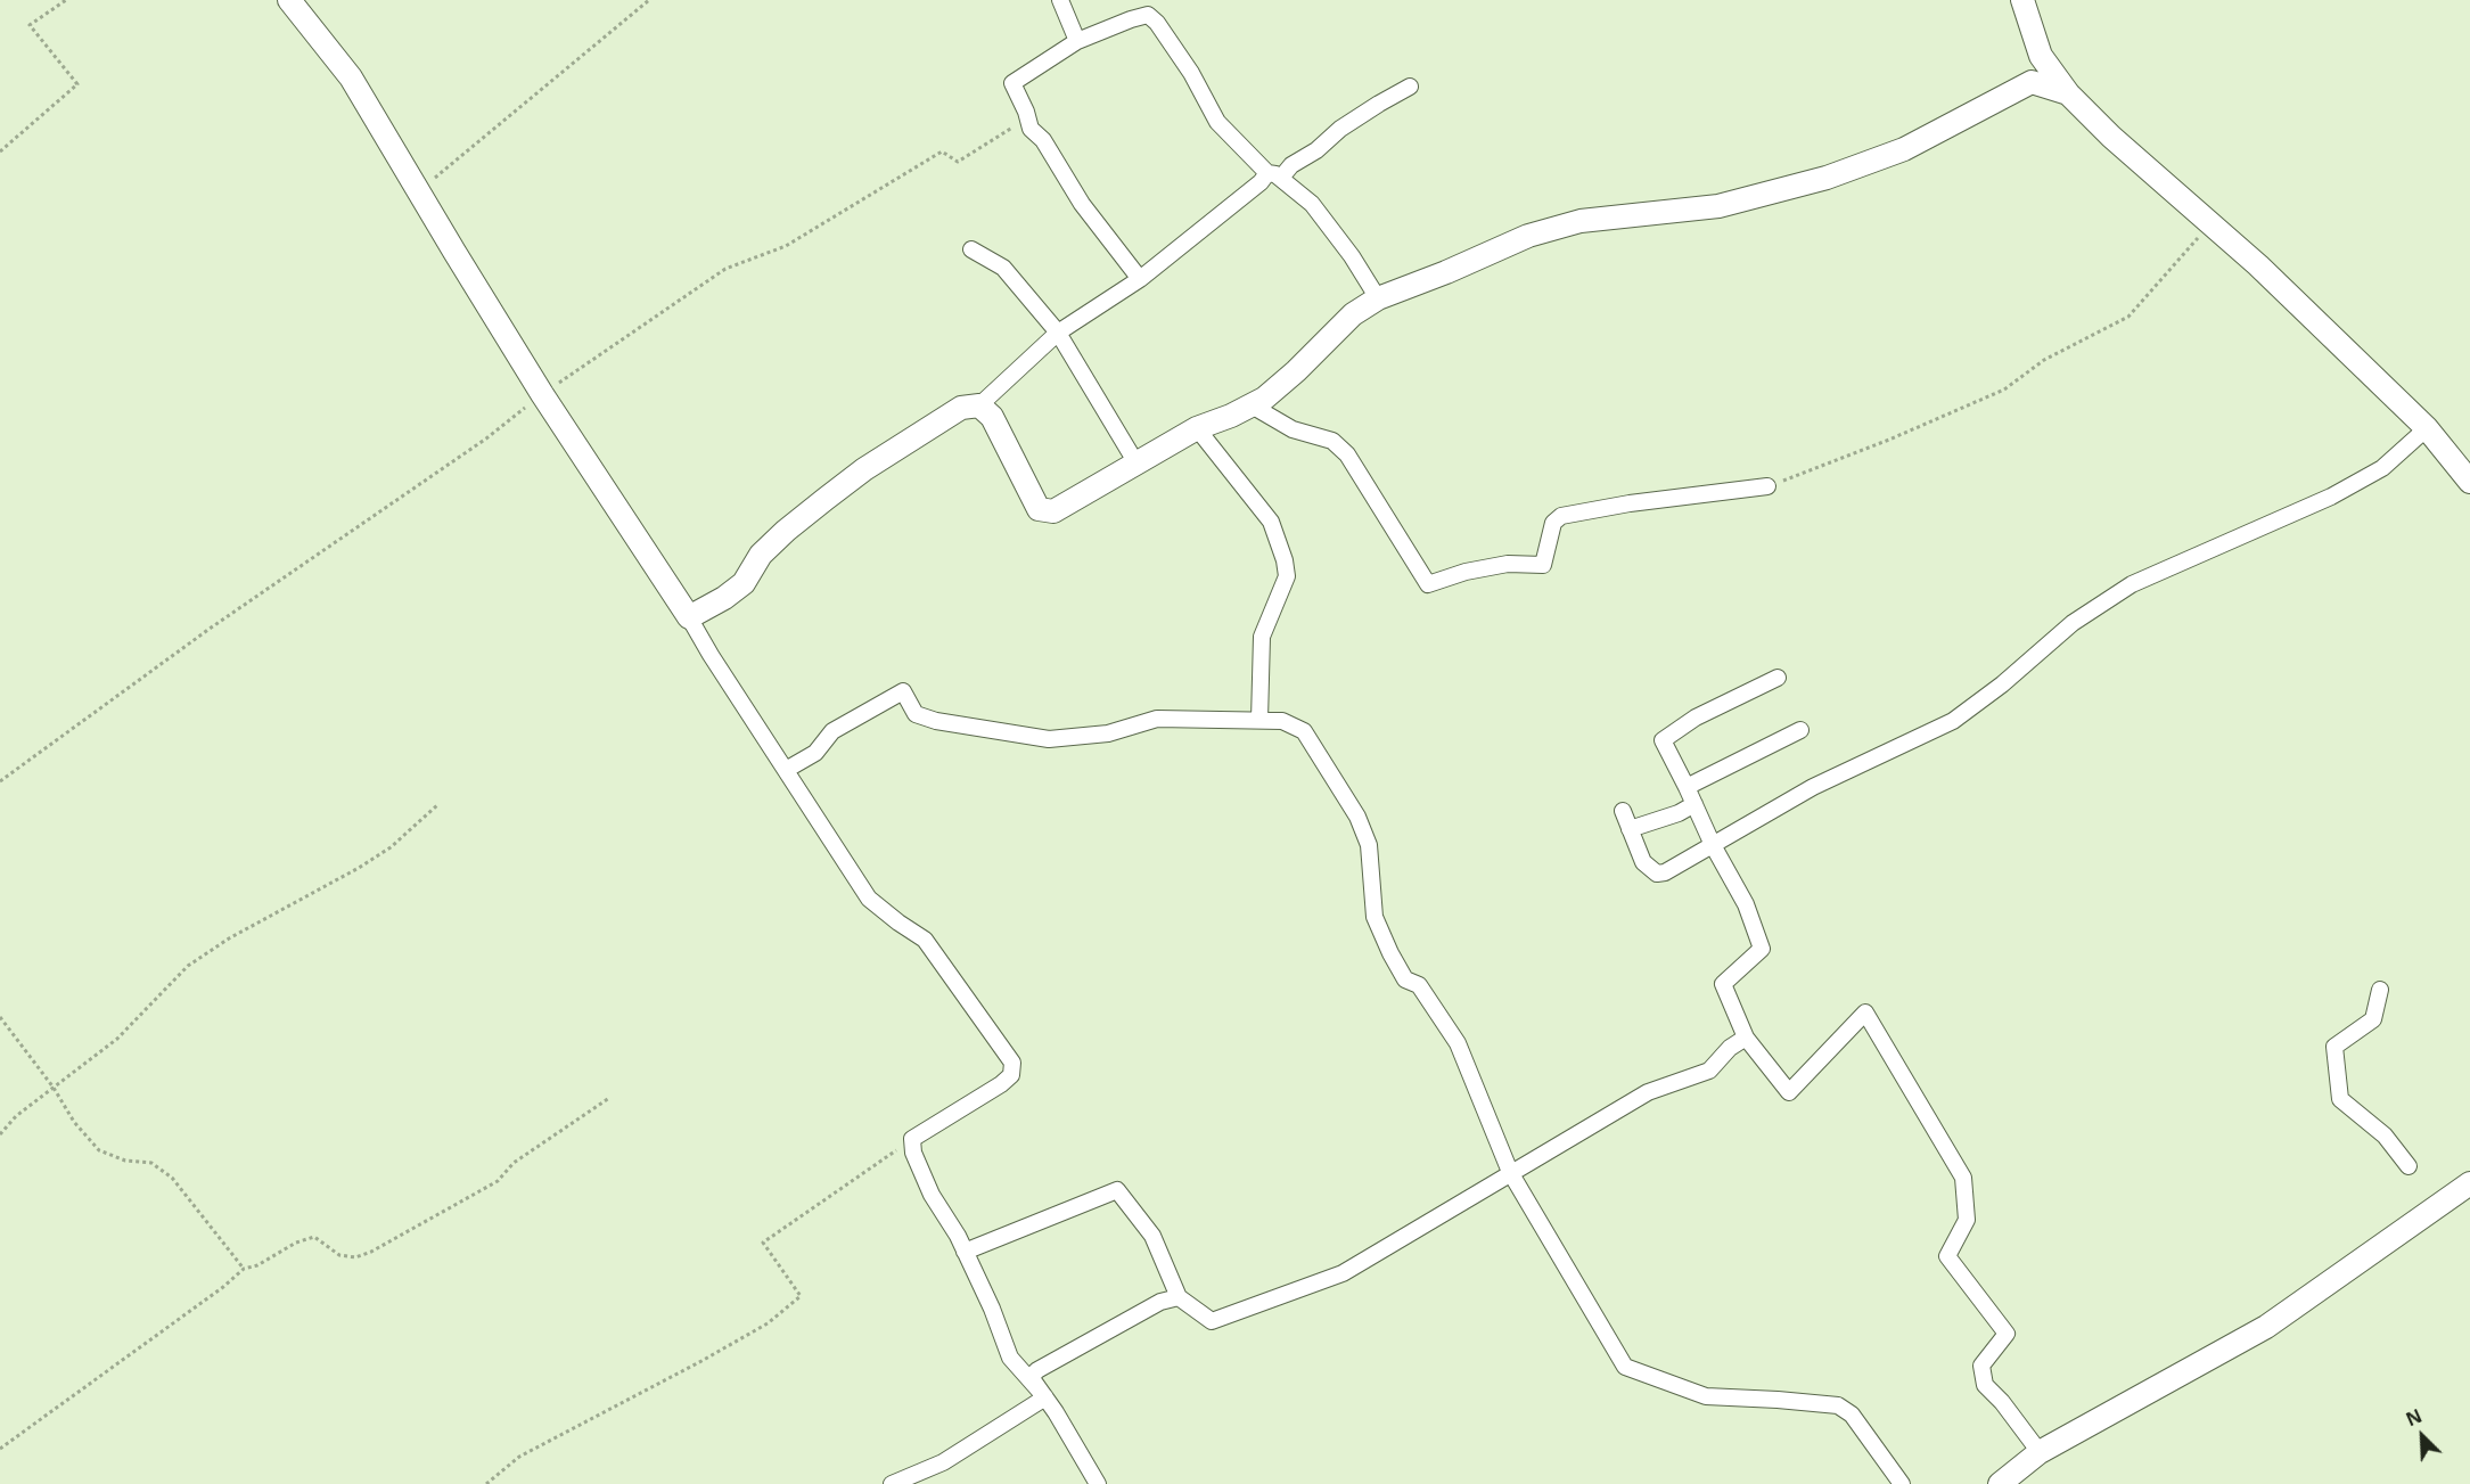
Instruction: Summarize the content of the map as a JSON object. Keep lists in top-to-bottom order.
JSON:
{
  "north": "top left"
}
